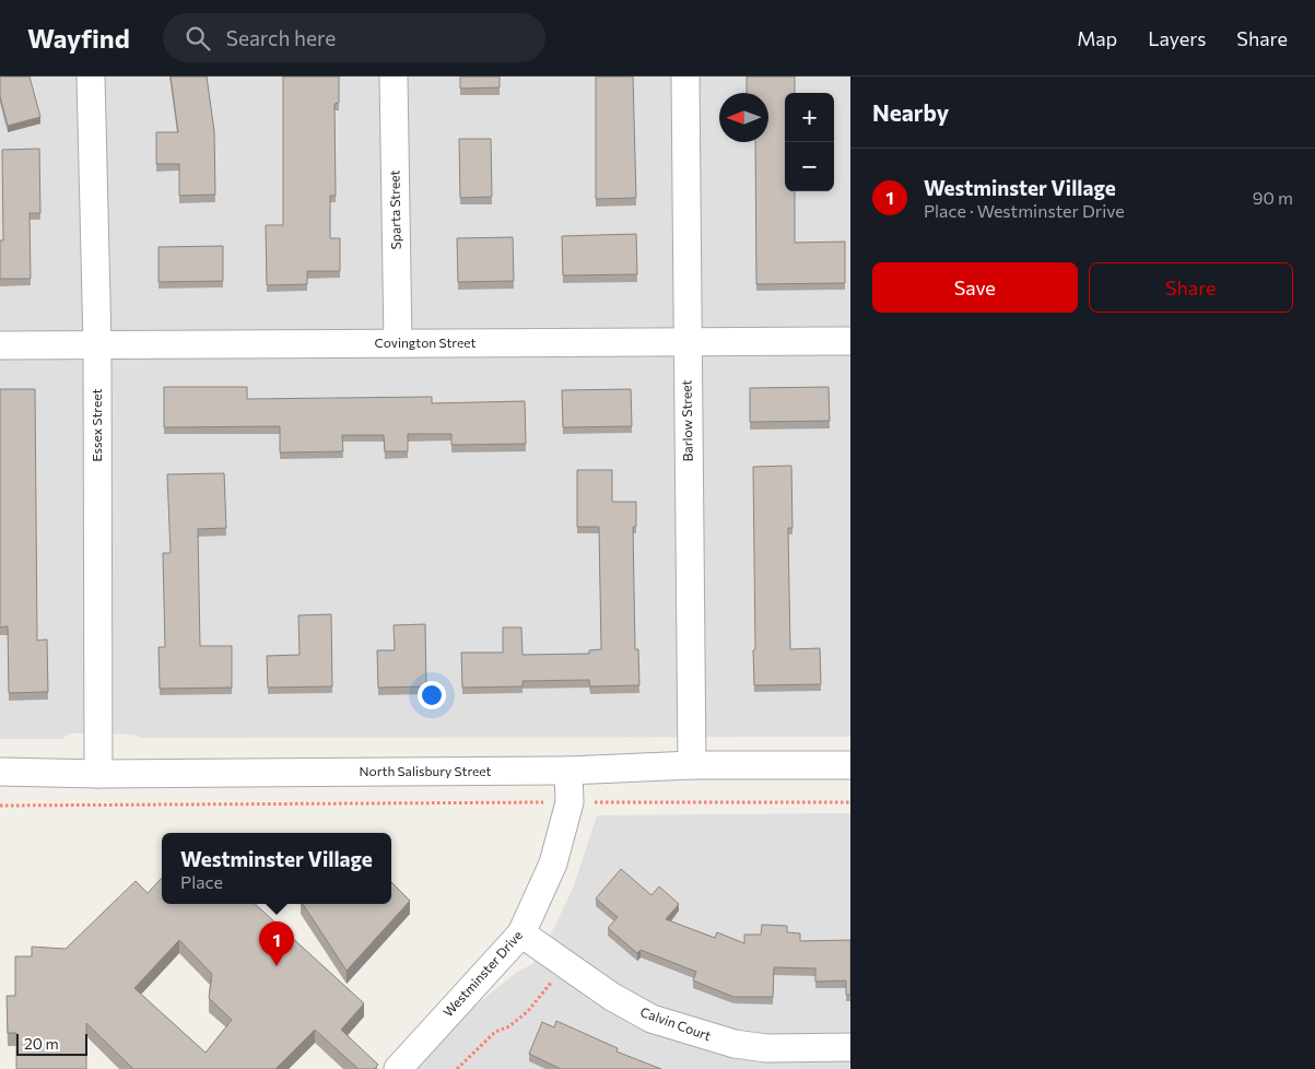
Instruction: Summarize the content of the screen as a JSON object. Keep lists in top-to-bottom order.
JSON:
{
  "streets": {
    "street": [
      "Sparta Street",
      "Covington Street",
      "Barlow Street",
      "Essex Street",
      "North Salisbury Street",
      "Westminster Drive",
      "Calvin Court"
    ]
  },
  "crossings": [
    ["Sparta Street", "Covington Street"],
    ["Covington Street", "Barlow Street"],
    ["Covington Street", "Essex Street"],
    ["Barlow Street", "North Salisbury Street"],
    ["Essex Street", "North Salisbury Street"],
    ["North Salisbury Street", "Westminster Drive"],
    ["Westminster Drive", "Calvin Court"]
  ],
  "scale_bar": "20 m",
  "north": "left",
  "page": {
    "header": "Wayfind",
    "search": "Search here",
    "nav": ["Map", "Layers", "Share"],
    "heading": "Nearby",
    "map_buttons": ["+", "−"],
    "list": [
      {
        "mark": "1",
        "name": "Westminster Village",
        "note": "Place · Westminster Drive",
        "value": "90 m"
      }
    ],
    "buttons": ["Save", "Share"],
    "popup": ["Westminster Village", "Place"],
    "pins": "1",
    "scale": "20 m"
  }
}
